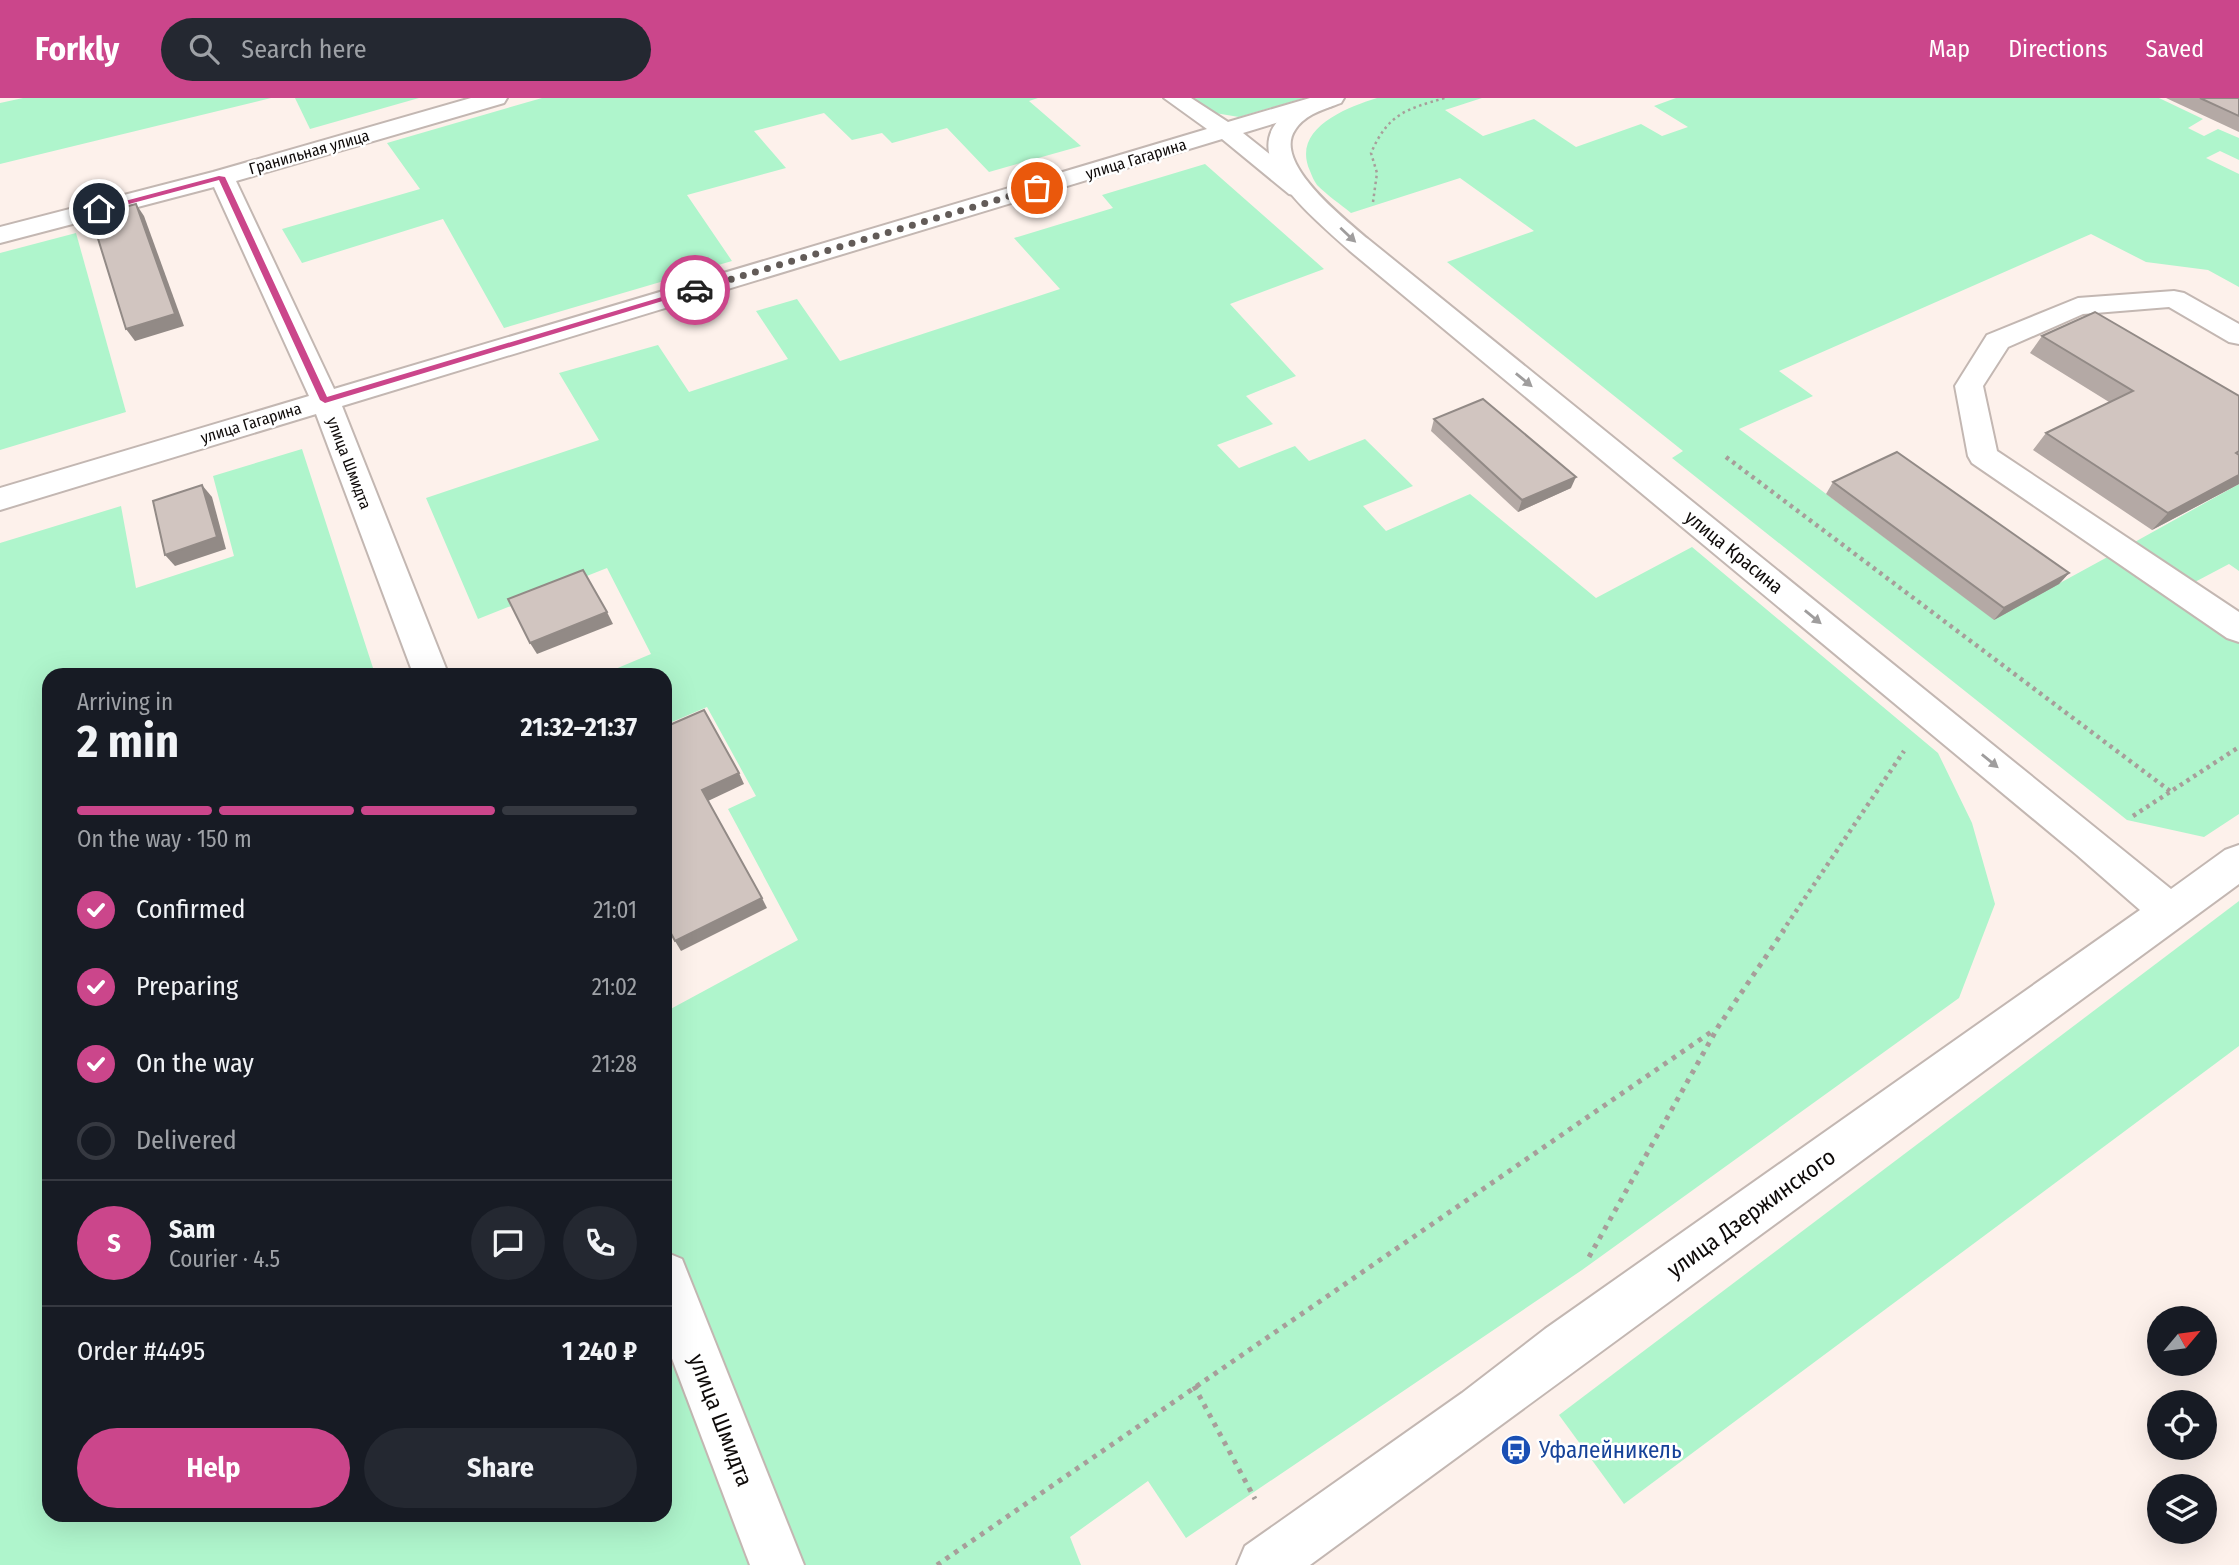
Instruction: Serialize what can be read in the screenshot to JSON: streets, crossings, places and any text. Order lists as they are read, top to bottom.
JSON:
{
  "streets": {
    "street": [
      "Гранильная улица",
      "улица Гагарина",
      "улица Шмидта",
      "улица Красина",
      "улица Дзержинского"
    ]
  },
  "crossings": [
    ["Гранильная улица", "улица Шмидта"],
    ["улица Гагарина", "улица Шмидта"],
    ["улица Красина", "улица Дзержинского"]
  ],
  "one_way": ["улица Красина"],
  "places": {
    "bus stop": ["Уфалейникель"]
  },
  "north": "top right",
  "page": {
    "header": "Forkly",
    "search": "Search here",
    "nav": ["Map", "Directions", "Saved"],
    "heading": ["2 min", "Arriving in", "21:32–21:37"],
    "panel": [
      "Sam",
      "Courier · 4.5",
      "Order #4495",
      "1 240 ₽"
    ],
    "bar": "On the way · 150 m",
    "list": [
      ["Confirmed", "21:01"],
      ["Preparing", "21:02"],
      ["On the way", "21:28"],
      "Delivered"
    ],
    "round": "S",
    "buttons": ["Help", "Share"]
  }
}
